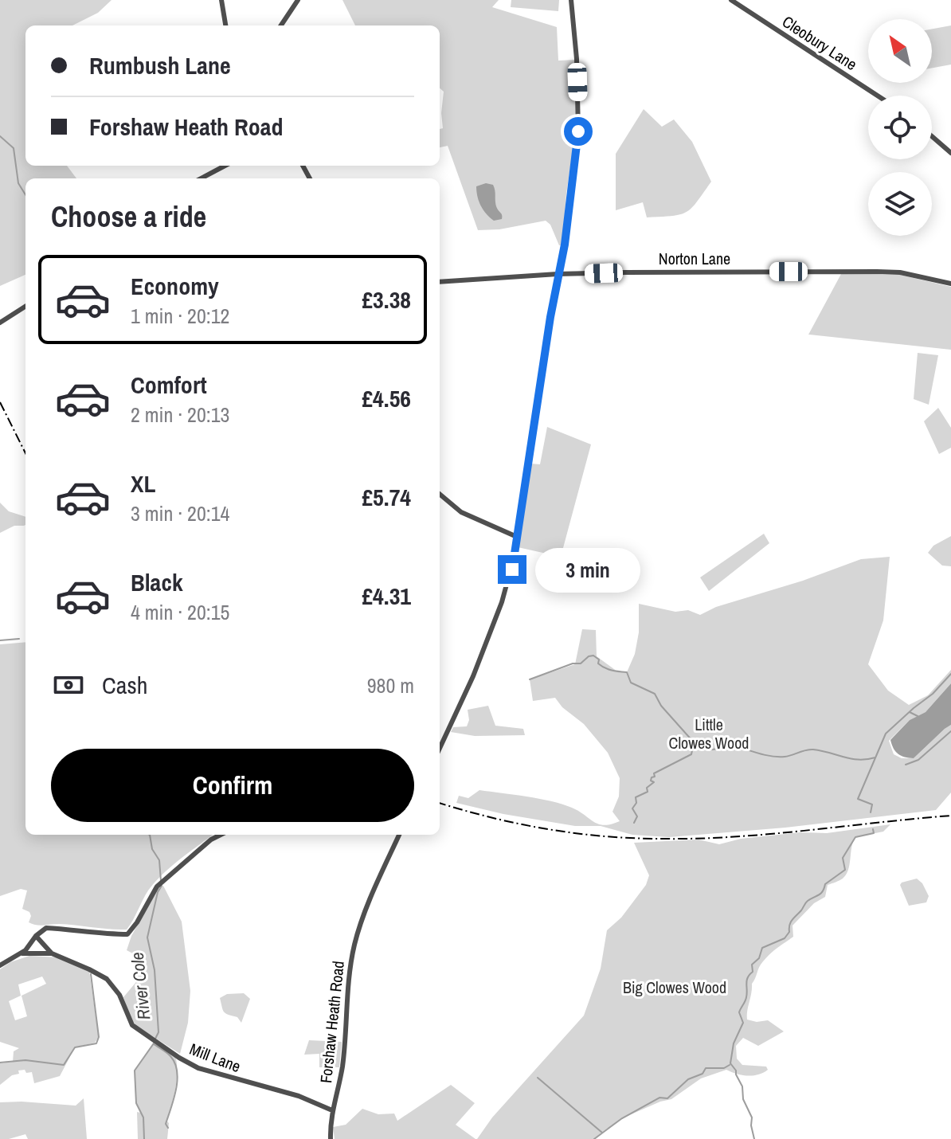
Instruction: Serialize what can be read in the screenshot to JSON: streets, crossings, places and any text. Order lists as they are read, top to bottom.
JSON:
{
  "streets": {
    "street": [
      "Cleobury Lane",
      "Norton Lane",
      "Forshaw Heath Road",
      "Mill Lane"
    ]
  },
  "crossings": [
    ["Forshaw Heath Road", "Mill Lane"]
  ],
  "water": ["River Cole"],
  "parks": ["Little Clowes Wood", "Big Clowes Wood"],
  "north": "top left",
  "page": {
    "banner": ["Rumbush Lane", "Forshaw Heath Road"],
    "heading": "Choose a ride",
    "list": [
      {
        "name": "Economy",
        "note": "1 min · 20:12",
        "value": "£3.38"
      },
      {
        "name": "Comfort",
        "note": "2 min · 20:13",
        "value": "£4.56"
      },
      {
        "name": "XL",
        "note": "3 min · 20:14",
        "value": "£5.74"
      },
      {
        "name": "Black",
        "note": "4 min · 20:15",
        "value": "£4.31"
      }
    ],
    "bubble": "3 min",
    "pay": ["Cash", "980 m"],
    "buttons": "Confirm"
  }
}
